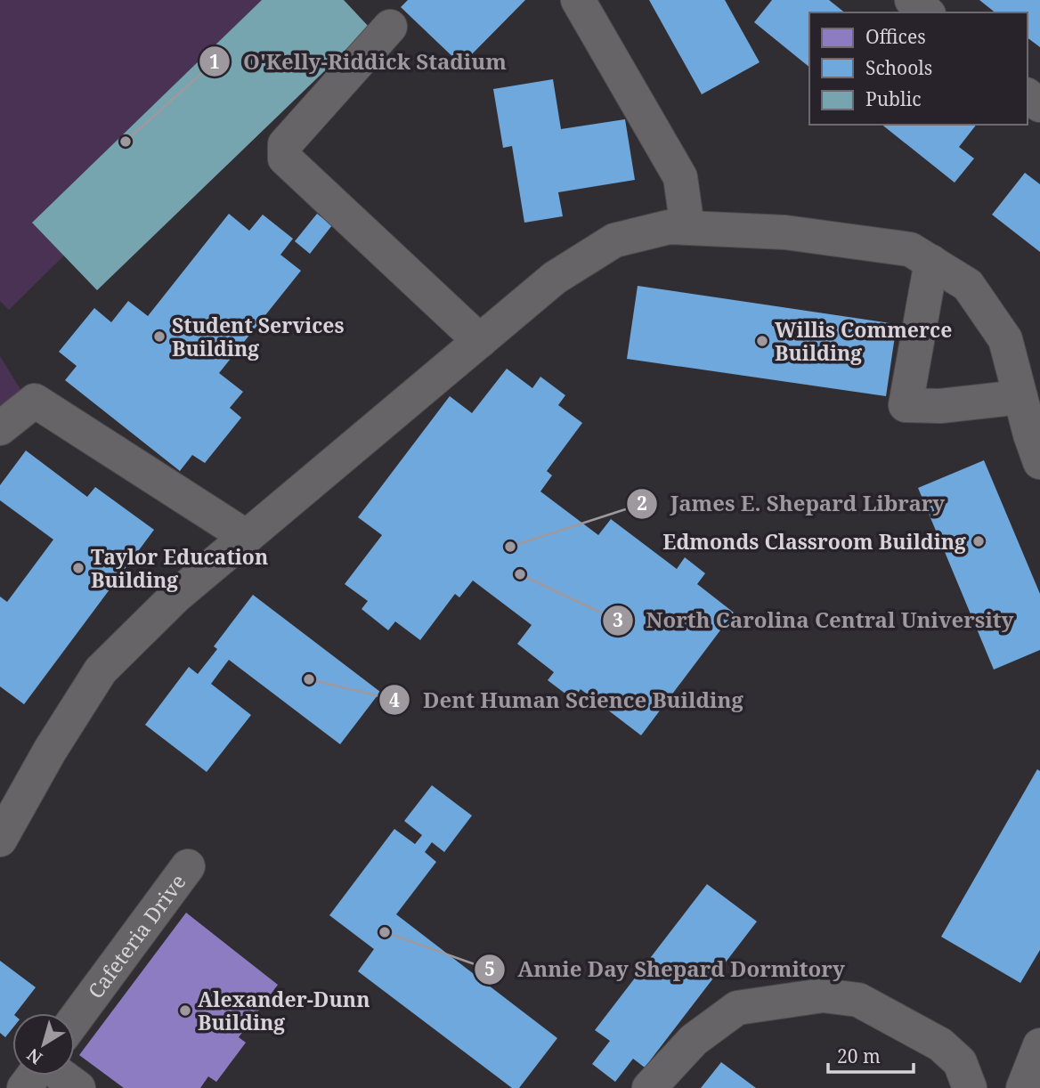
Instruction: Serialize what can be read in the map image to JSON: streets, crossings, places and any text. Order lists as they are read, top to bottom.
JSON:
{
  "streets": {
    "street": ["Cafeteria Drive"]
  },
  "places": [
    "O'Kelly-Riddick Stadium",
    "Student Services Building",
    "Willis Commerce Building",
    "Edmonds Classroom Building",
    "James E. Shepard Library",
    "Taylor Education Building",
    "North Carolina Central University",
    "Dent Human Science Building",
    "Annie Day Shepard Dormitory",
    "Alexander-Dunn Building"
  ],
  "legend": ["Offices", "Schools", "Public"],
  "scale_bar": "20 m",
  "north": "bottom left"
}
